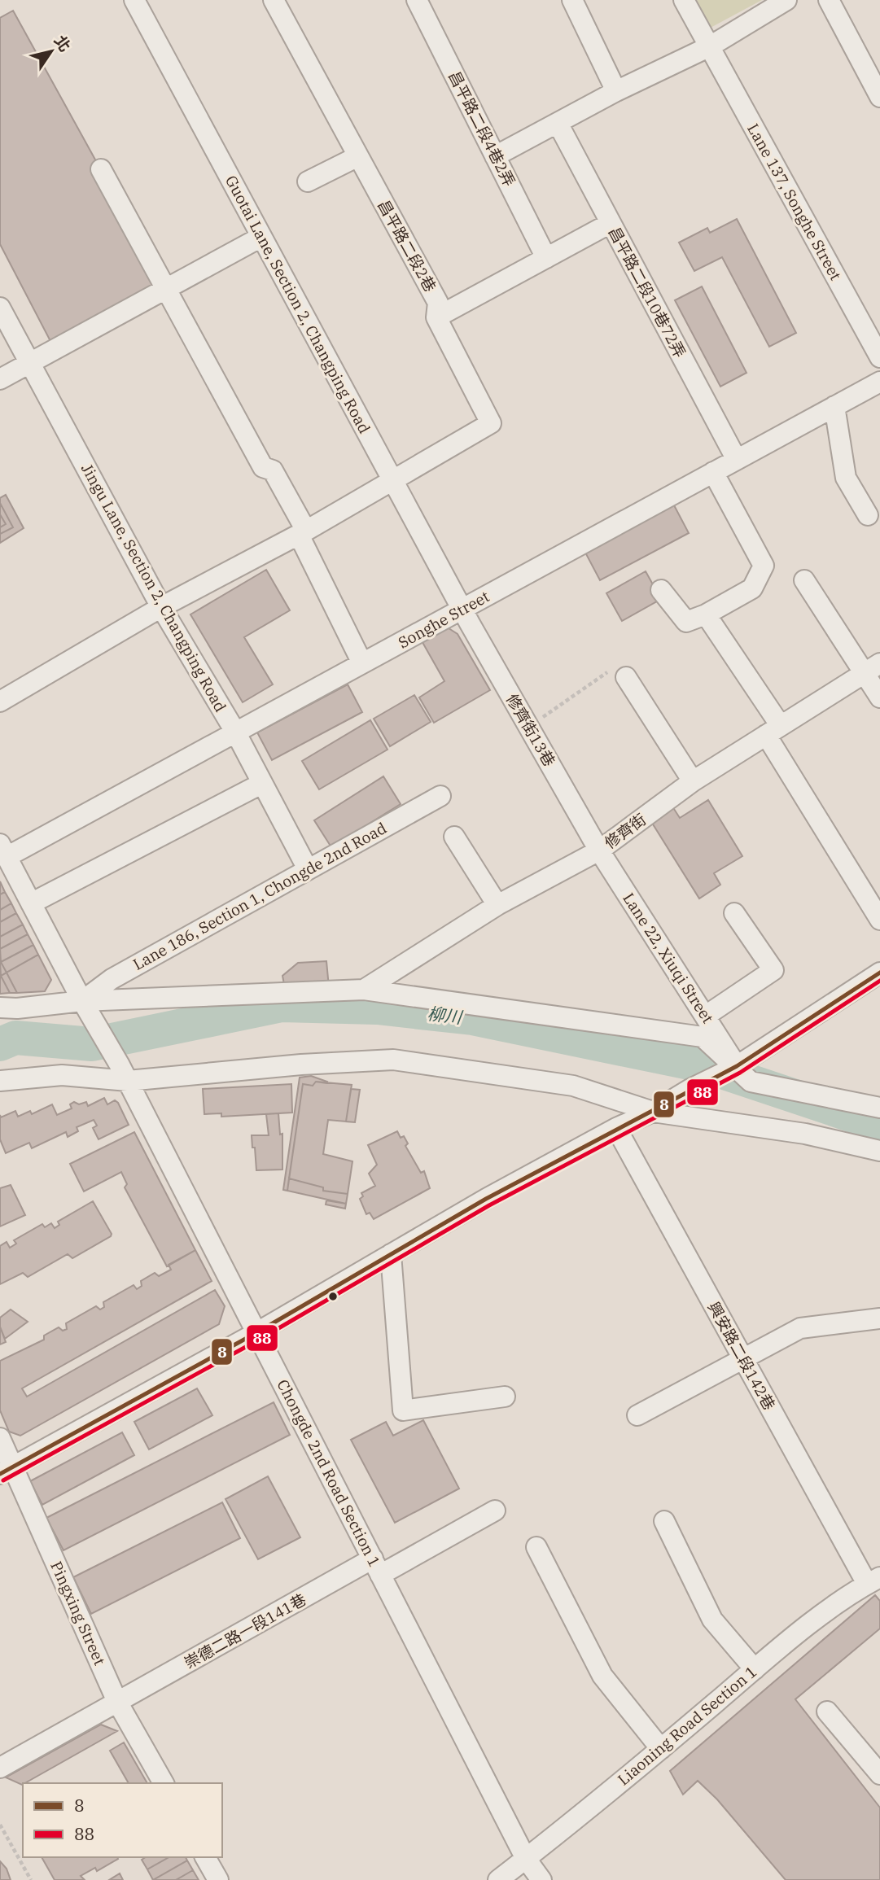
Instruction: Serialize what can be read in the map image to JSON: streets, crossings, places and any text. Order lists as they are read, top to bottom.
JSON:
{
  "streets": {
    "street": [
      "昌平路二段4巷2弄",
      "Lane 137, Songhe Street",
      "昌平路二段2巷",
      "昌平路二段10巷72弄",
      "Guotai Lane, Section 2, Changping Road",
      "Jingu Lane, Section 2, Changping Road",
      "Songhe Street",
      "修齊街13巷",
      "修齊街",
      "Lane 186, Section 1, Chongde 2nd Road",
      "Lane 22, Xiuqi Street",
      "興安路二段142巷",
      "Chongde 2nd Road Section 1",
      "Pingxing Street",
      "崇德二路一段141巷",
      "Liaoning Road Section 1"
    ]
  },
  "crossings": [
    ["昌平路二段2巷", "Guotai Lane, Section 2, Changping Road"],
    ["昌平路二段10巷72弄", "Songhe Street"],
    ["Guotai Lane, Section 2, Changping Road", "Songhe Street"],
    ["Guotai Lane, Section 2, Changping Road", "修齊街13巷"],
    ["Jingu Lane, Section 2, Changping Road", "Songhe Street"],
    ["Jingu Lane, Section 2, Changping Road", "Lane 186, Section 1, Chongde 2nd Road"],
    ["Songhe Street", "修齊街13巷"],
    ["修齊街13巷", "修齊街"],
    ["修齊街13巷", "Lane 22, Xiuqi Street"],
    ["修齊街", "Lane 22, Xiuqi Street"],
    ["Lane 186, Section 1, Chongde 2nd Road", "Chongde 2nd Road Section 1"],
    ["興安路二段142巷", "Liaoning Road Section 1"],
    ["Chongde 2nd Road Section 1", "崇德二路一段141巷"],
    ["Chongde 2nd Road Section 1", "Liaoning Road Section 1"],
    ["Pingxing Street", "崇德二路一段141巷"]
  ],
  "water": ["柳川"],
  "lines": ["transit line 8", "transit line 88"],
  "legend": ["8", "88"],
  "north": "top right"
}
